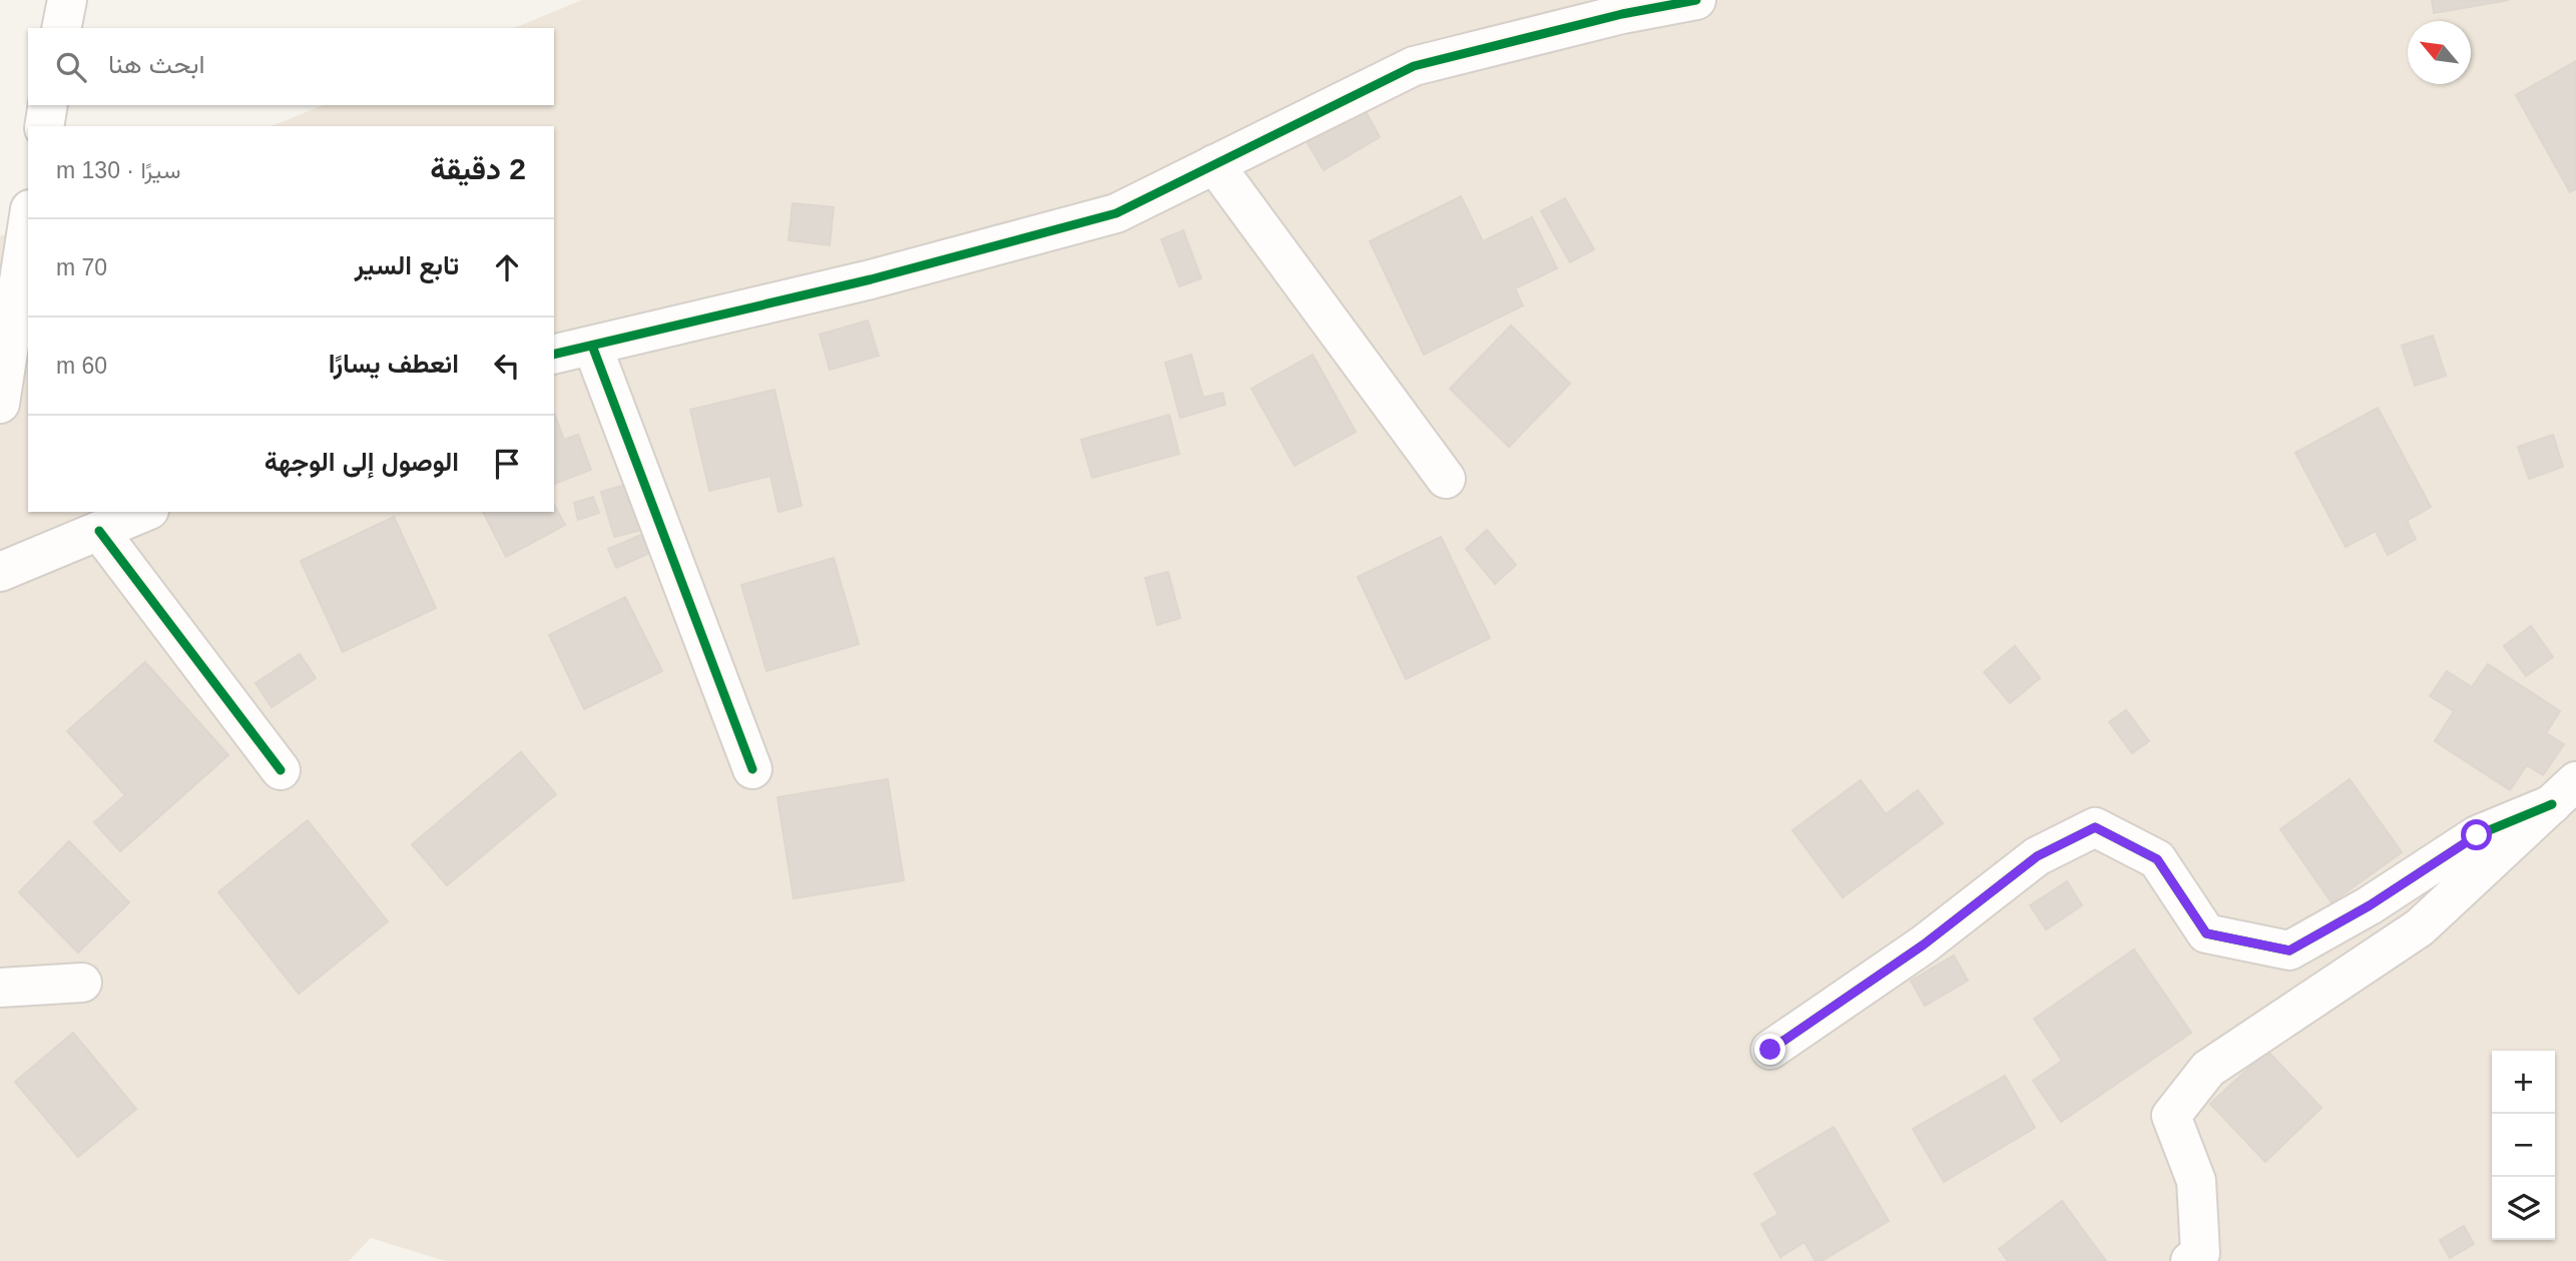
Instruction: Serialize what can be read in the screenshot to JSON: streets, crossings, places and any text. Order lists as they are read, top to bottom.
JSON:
{
  "north": "top left",
  "page": {
    "search": "ابحث هنا",
    "heading": ["2 دقيقة", "سيرًا · 130 m"],
    "list": [
      ["تابع السير", "70 m"],
      ["انعطف يسارًا", "60 m"],
      "الوصول إلى الوجهة"
    ],
    "map_buttons": ["+", "−"]
  }
}
